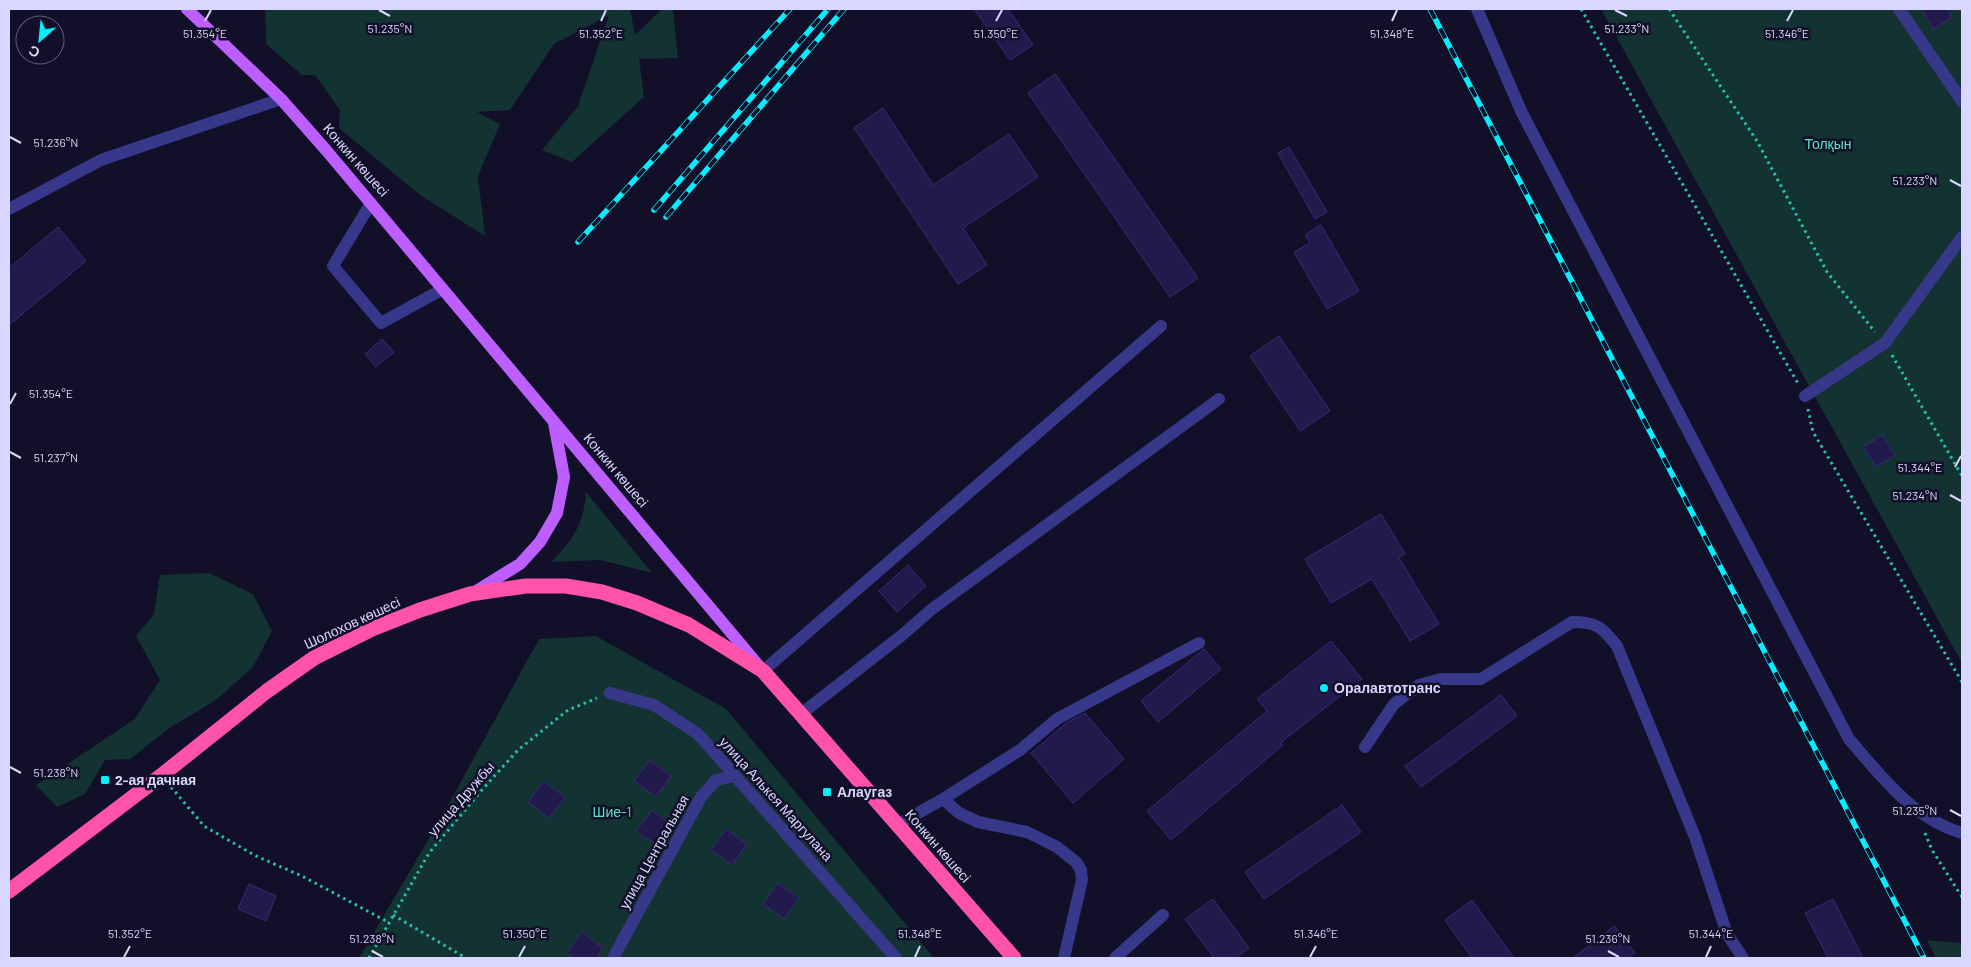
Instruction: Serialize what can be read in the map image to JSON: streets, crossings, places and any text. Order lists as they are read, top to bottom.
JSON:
{
  "streets": {
    "highway": ["Конкин көшесі", "Шолохов көшесі"],
    "street": ["улица Алькея Маргулана", "улица Центральная"],
    "path": ["улица Дружбы"]
  },
  "crossings": [
    ["Конкин көшесі", "Шолохов көшесі"],
    ["улица Дружбы", "улица Алькея Маргулана"],
    ["улица Алькея Маргулана", "улица Центральная"]
  ],
  "parks": ["Толқын", "Шие-1"],
  "places": {
    "other": ["Оралавтотранс"],
    "transit": ["2-ая дачная", "Алаугаз"]
  },
  "north": "bottom left",
  "coordinates": [
    "51.235°N",
    "51.233°N",
    "51.354°E",
    "51.352°E",
    "51.350°E",
    "51.348°E",
    "51.346°E",
    "51.236°N",
    "51.237°N",
    "51.344°E",
    "51.234°N",
    "51.238°N"
  ]
}
